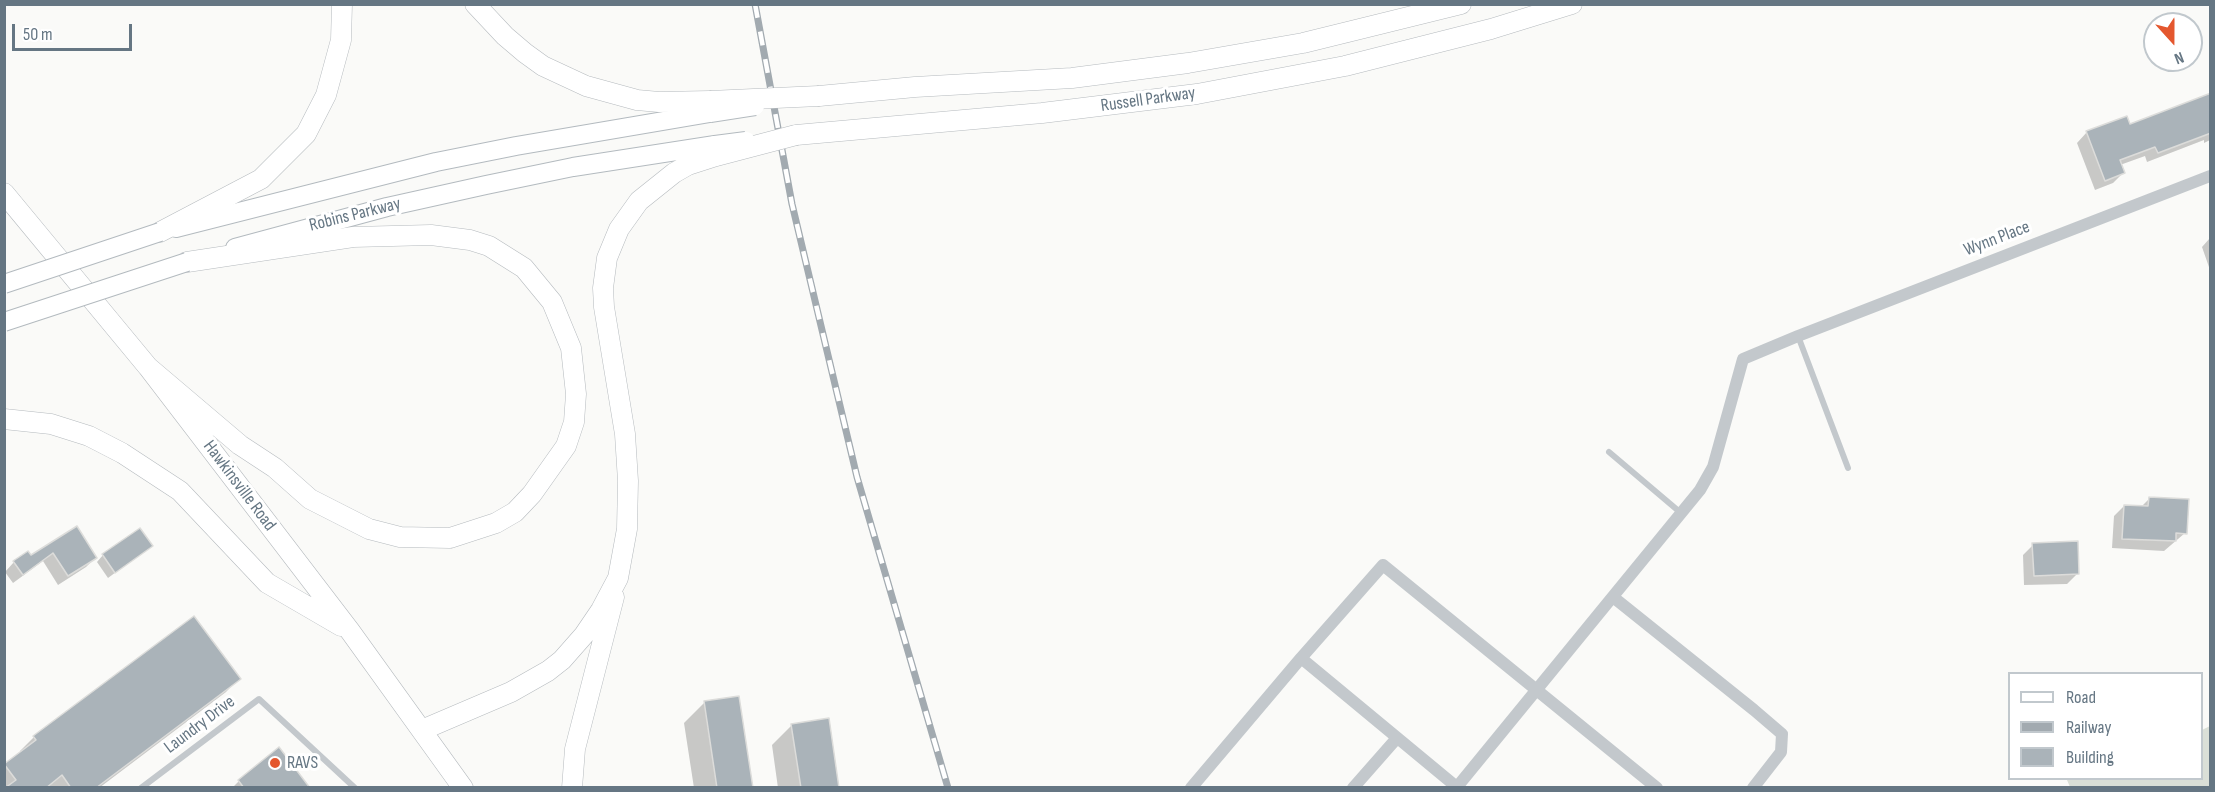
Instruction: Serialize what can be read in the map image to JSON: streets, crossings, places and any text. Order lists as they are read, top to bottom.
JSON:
{
  "streets": {
    "main road": ["Russell Parkway", "Hawkinsville Road"],
    "street": ["Robins Parkway", "Wynn Place"],
    "lane": ["Laundry Drive"]
  },
  "crossings": [
    ["Russell Parkway", "Robins Parkway"]
  ],
  "places": ["RAVS"],
  "legend": ["Road", "Railway", "Building"],
  "scale_bar": "50 m",
  "north": "bottom"
}
